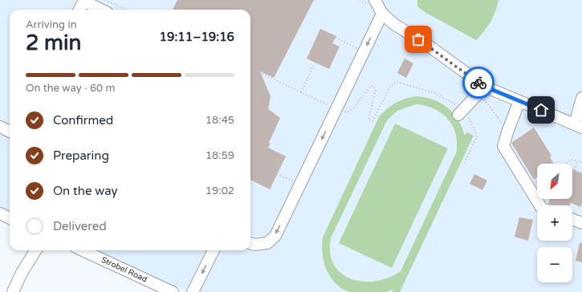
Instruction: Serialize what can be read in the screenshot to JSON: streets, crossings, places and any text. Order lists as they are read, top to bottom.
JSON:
{
  "streets": {
    "street": ["Strobel Road"]
  },
  "north": "bottom left",
  "page": {
    "heading": ["2 min", "Arriving in", "19:11–19:16"],
    "bar": "On the way · 60 m",
    "list": [
      ["Confirmed", "18:45"],
      ["Preparing", "18:59"],
      ["On the way", "19:02"],
      "Delivered"
    ],
    "map_buttons": ["+", "−"]
  }
}
